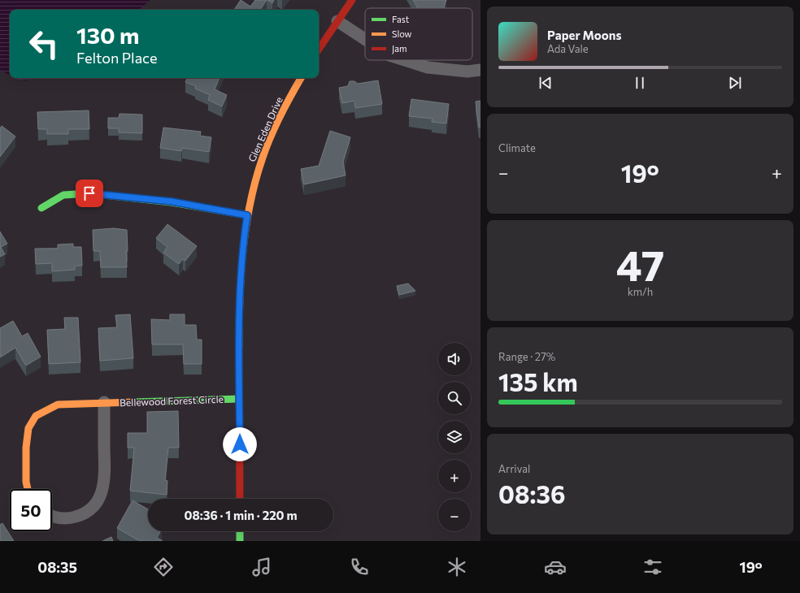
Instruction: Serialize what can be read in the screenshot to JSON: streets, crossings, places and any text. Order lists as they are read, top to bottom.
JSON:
{
  "streets": {
    "main road": ["Glen Eden Drive", "Bellewood Forest Circle"]
  },
  "crossings": [
    ["Glen Eden Drive", "Bellewood Forest Circle"]
  ],
  "legend": ["Fast", "Slow", "Jam"],
  "page": {
    "turn": ["130 m", "Felton Place"],
    "song": ["Paper Moons", "Ada Vale"],
    "tile": [
      "Climate",
      ["47", "km/h"],
      ["Range · 27%", "135 km"],
      ["Arrival", "08:36"]
    ],
    "heat": ["−", "19°", "+"],
    "map_buttons": ["+", "−"],
    "limit": "50",
    "trip": "08:36 · 1 min · 220 m",
    "tabs": ["08:35", "19°"]
  }
}
